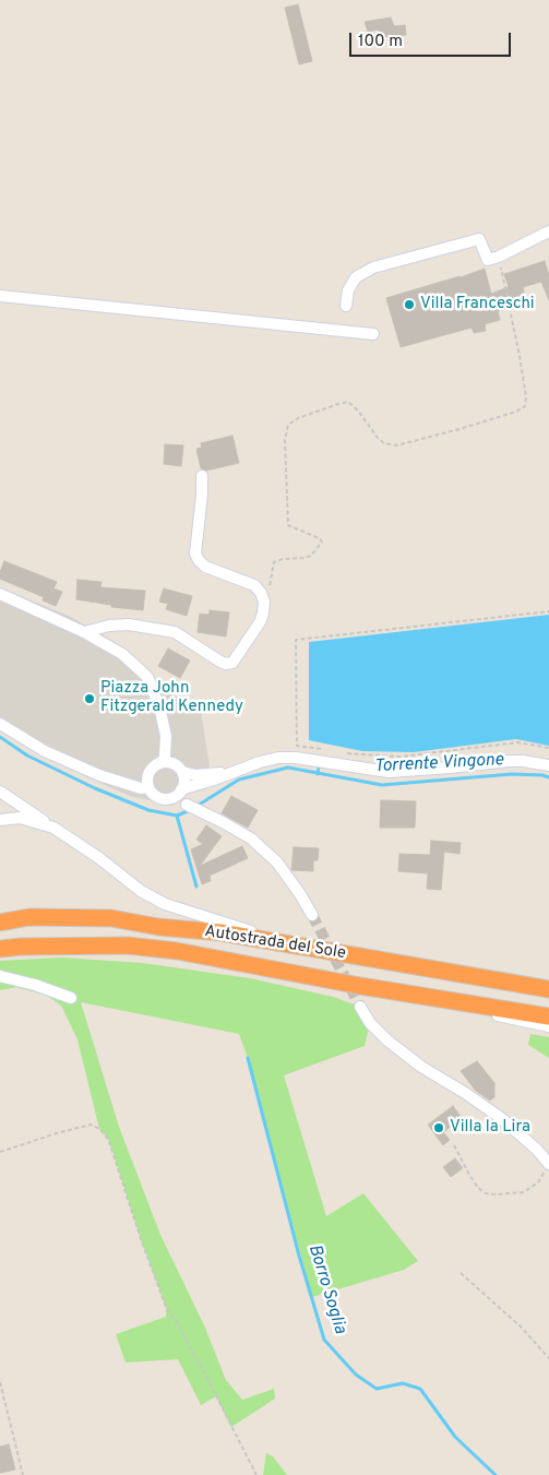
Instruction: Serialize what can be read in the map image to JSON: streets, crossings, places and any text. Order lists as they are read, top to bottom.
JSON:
{
  "streets": {
    "highway": ["Autostrada del Sole"]
  },
  "water": ["Torrente Vingone", "Borro Soglia"],
  "places": ["Villa Franceschi", "Piazza John Fitzgerald Kennedy", "Villa la Lira"],
  "scale_bar": "100 m"
}
